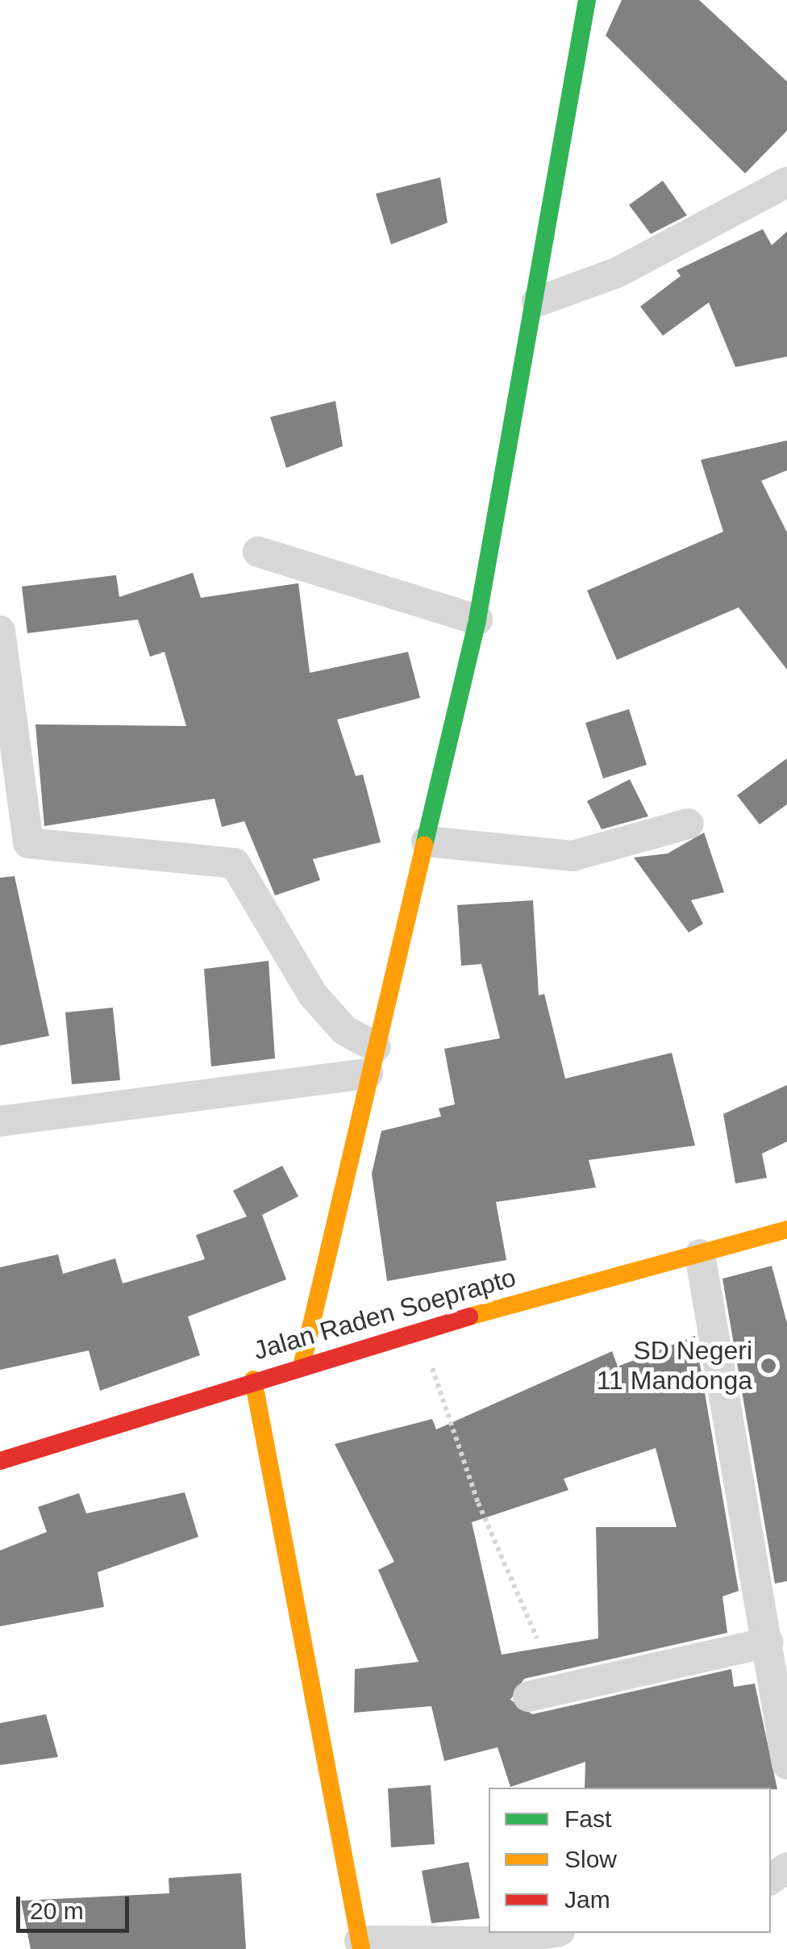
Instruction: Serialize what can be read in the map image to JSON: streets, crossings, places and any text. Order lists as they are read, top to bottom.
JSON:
{
  "streets": {
    "main road": ["Jalan Raden Soeprapto"]
  },
  "places": ["SD Negeri 11 Mandonga"],
  "legend": ["Fast", "Slow", "Jam"],
  "scale_bar": "20 m"
}
